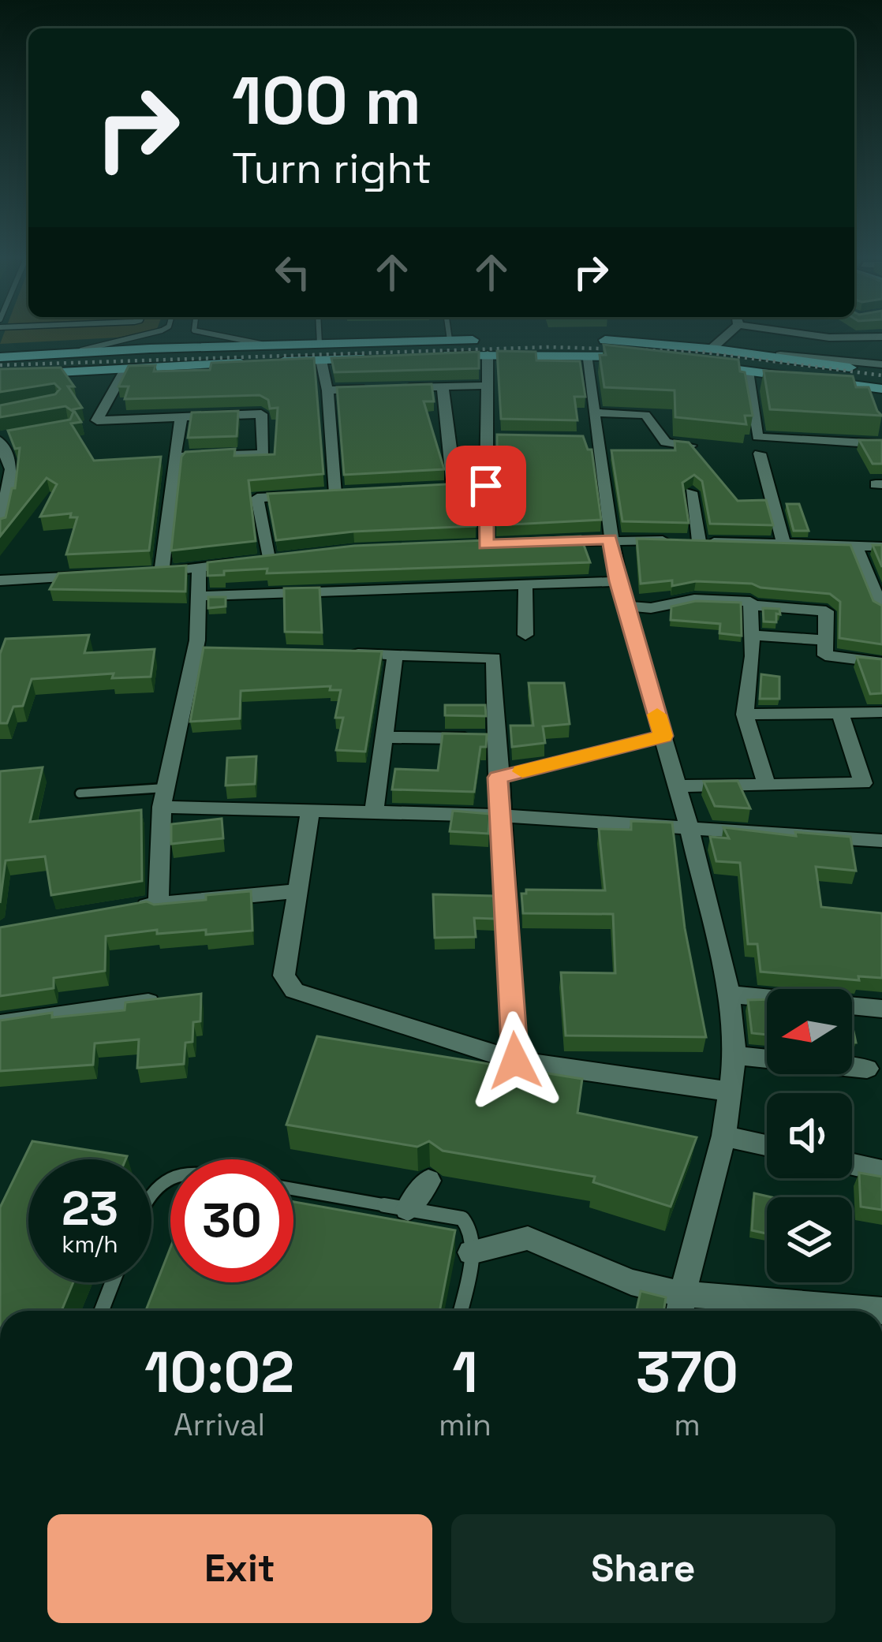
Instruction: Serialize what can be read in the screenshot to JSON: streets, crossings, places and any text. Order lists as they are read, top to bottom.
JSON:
{
  "north": "left",
  "page": {
    "turn": ["100 m", "Turn right"],
    "speed": "23 km/h",
    "limit": "30",
    "eta": [
      "10:02",
      "Arrival",
      "1",
      "min",
      "370",
      "m"
    ],
    "buttons": ["Exit", "Share"]
  }
}
